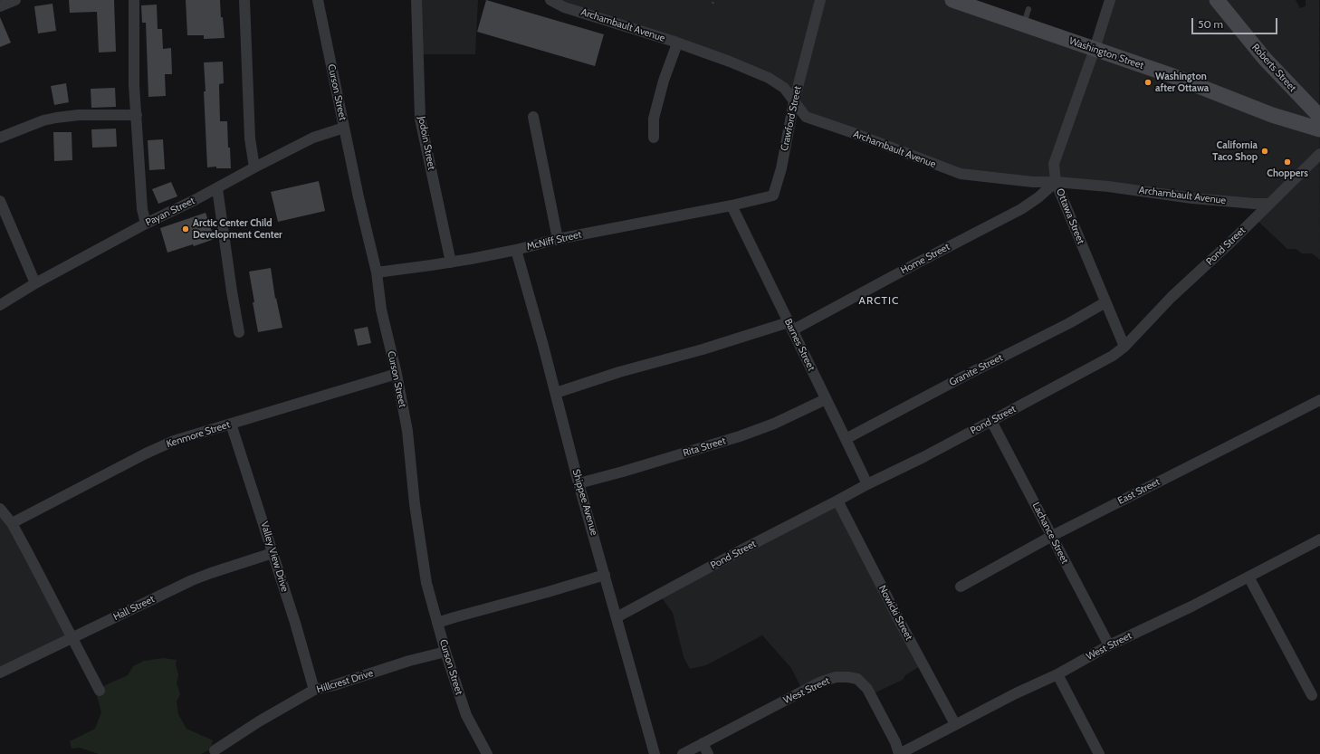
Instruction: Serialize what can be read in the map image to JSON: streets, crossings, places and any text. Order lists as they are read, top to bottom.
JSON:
{
  "streets": {
    "main road": ["Washington Street", "Roberts Street"],
    "street": [
      "Archambault Avenue",
      "Curson Street",
      "Crawford Street",
      "Jodoin Street",
      "Payan Street",
      "Ottawa Street",
      "McNiff Street",
      "Pond Street",
      "Home Street",
      "Barnes Street",
      "Granite Street",
      "Kenmore Street",
      "Rita Street",
      "East Street",
      "Shippee Avenue",
      "Lachance Street",
      "Valley View Drive",
      "Hall Street",
      "Nowicki Street",
      "West Street",
      "Hillcrest Drive"
    ]
  },
  "crossings": [
    ["Archambault Avenue", "Crawford Street"],
    ["Archambault Avenue", "Ottawa Street"],
    ["Archambault Avenue", "Pond Street"],
    ["Archambault Avenue", "Home Street"],
    ["Washington Street", "Ottawa Street"],
    ["Curson Street", "Payan Street"],
    ["Curson Street", "McNiff Street"],
    ["Curson Street", "Kenmore Street"],
    ["Curson Street", "Hillcrest Drive"],
    ["Crawford Street", "McNiff Street"],
    ["Crawford Street", "Barnes Street"],
    ["Jodoin Street", "McNiff Street"],
    ["Ottawa Street", "Pond Street"],
    ["Ottawa Street", "Home Street"],
    ["Ottawa Street", "Granite Street"],
    ["McNiff Street", "Barnes Street"],
    ["McNiff Street", "Shippee Avenue"],
    ["Pond Street", "Barnes Street"],
    ["Pond Street", "Shippee Avenue"],
    ["Pond Street", "Lachance Street"],
    ["Pond Street", "Nowicki Street"],
    ["Home Street", "Barnes Street"],
    ["Home Street", "Shippee Avenue"],
    ["Barnes Street", "Granite Street"],
    ["Barnes Street", "Rita Street"],
    ["Kenmore Street", "Valley View Drive"],
    ["Rita Street", "Shippee Avenue"],
    ["East Street", "Lachance Street"],
    ["Lachance Street", "West Street"],
    ["Valley View Drive", "Hall Street"],
    ["Valley View Drive", "Hillcrest Drive"],
    ["Nowicki Street", "West Street"]
  ],
  "districts": ["ARCTIC"],
  "places": [
    "Washington after Ottawa",
    "California Taco Shop",
    "Choppers",
    "Arctic Center Child Development Center"
  ],
  "scale_bar": "50 m"
}
